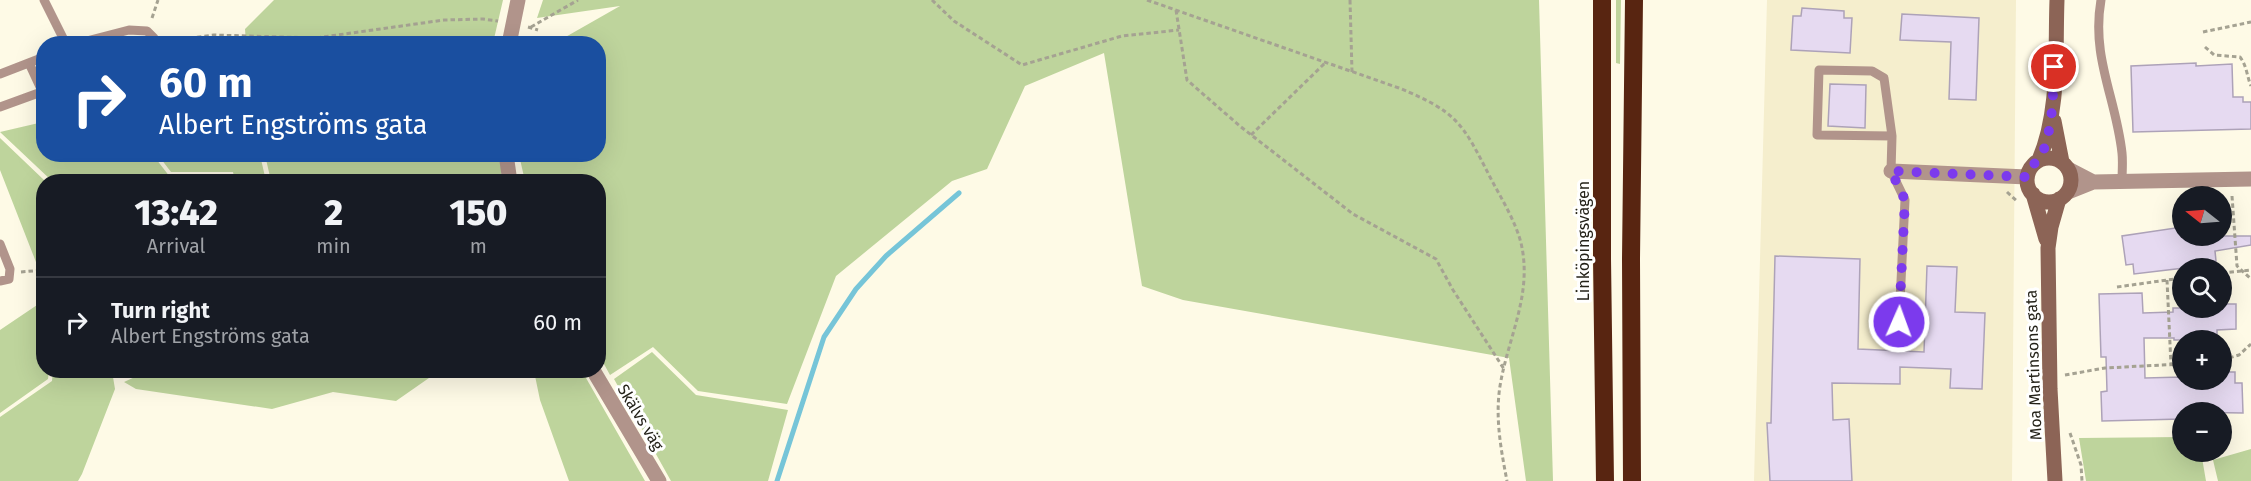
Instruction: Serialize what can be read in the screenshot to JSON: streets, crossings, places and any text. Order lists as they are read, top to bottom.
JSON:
{
  "streets": {
    "highway": ["Linköpingsvägen"],
    "street": ["Moa Martinsons gata", "Skälvs väg"]
  },
  "north": "left",
  "page": {
    "turn": ["60 m", "Albert Engströms gata"],
    "eta": [
      "13:42",
      "Arrival",
      "2",
      "min",
      "150",
      "m"
    ],
    "map_buttons": ["+", "−"],
    "list": [
      {
        "name": "Turn right",
        "note": "Albert Engströms gata",
        "value": "60 m"
      }
    ]
  }
}
